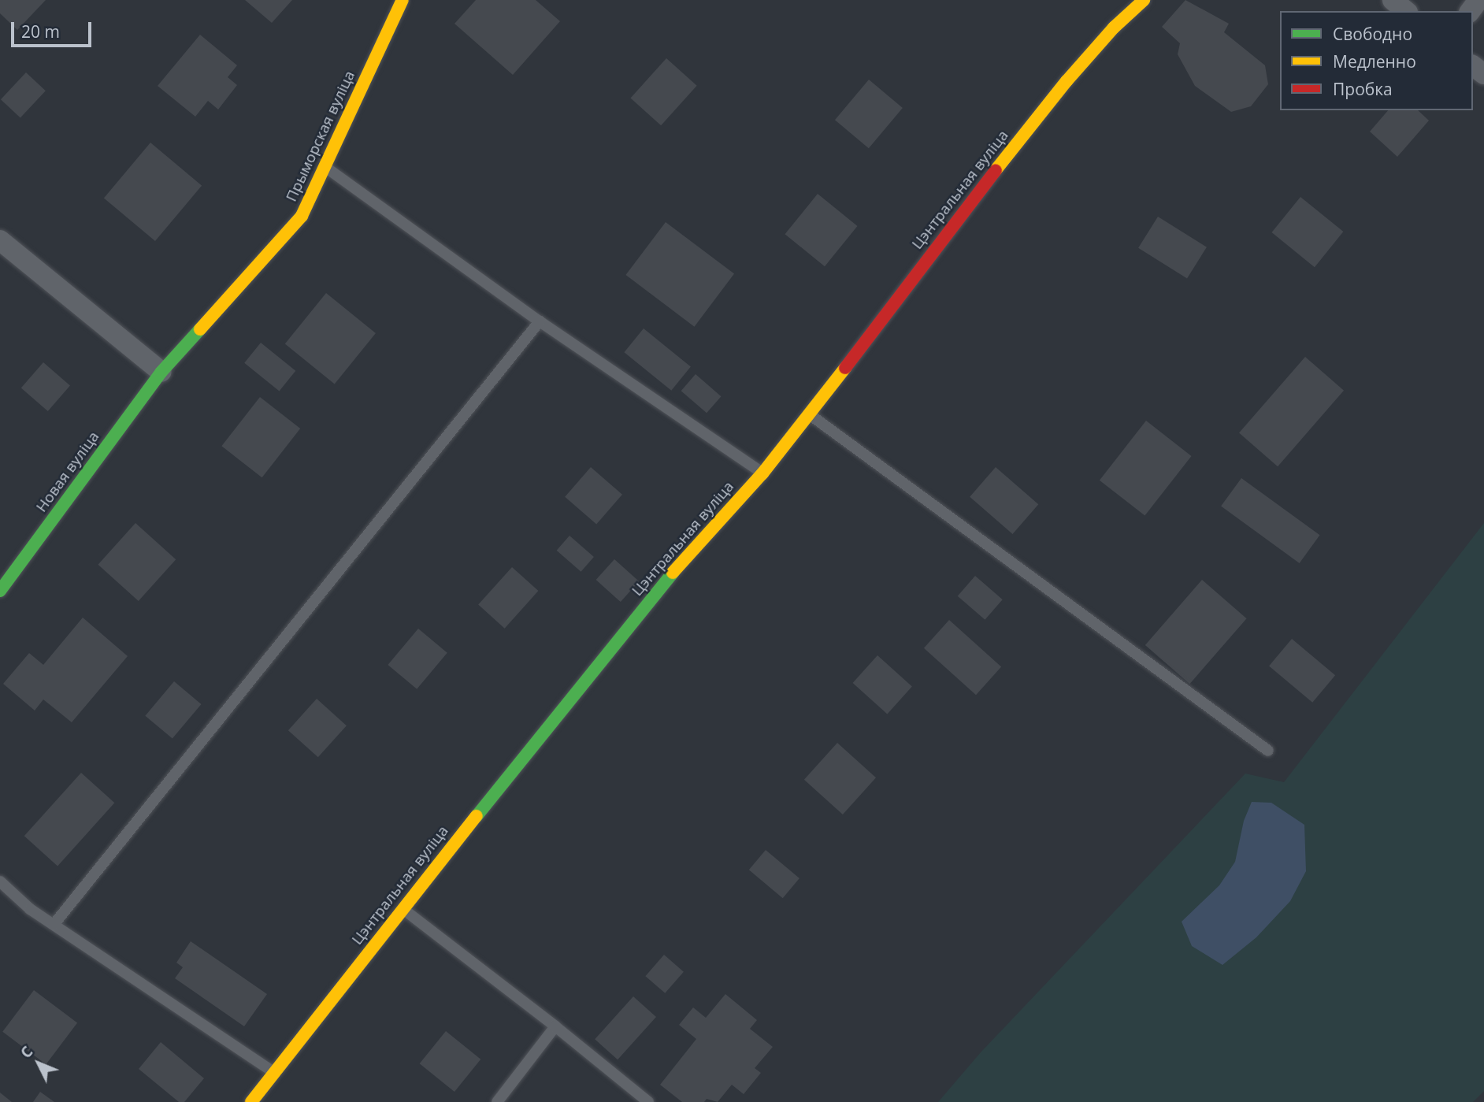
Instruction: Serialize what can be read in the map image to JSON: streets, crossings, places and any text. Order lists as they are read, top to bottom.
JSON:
{
  "streets": {
    "street": ["Прыморская вуліца", "Цэнтральная вуліца", "Новая вуліца"]
  },
  "crossings": [
    ["Прыморская вуліца", "Новая вуліца"]
  ],
  "legend": ["Свободно", "Медленно", "Пробка"],
  "scale_bar": "20 m",
  "north": "top left"
}
